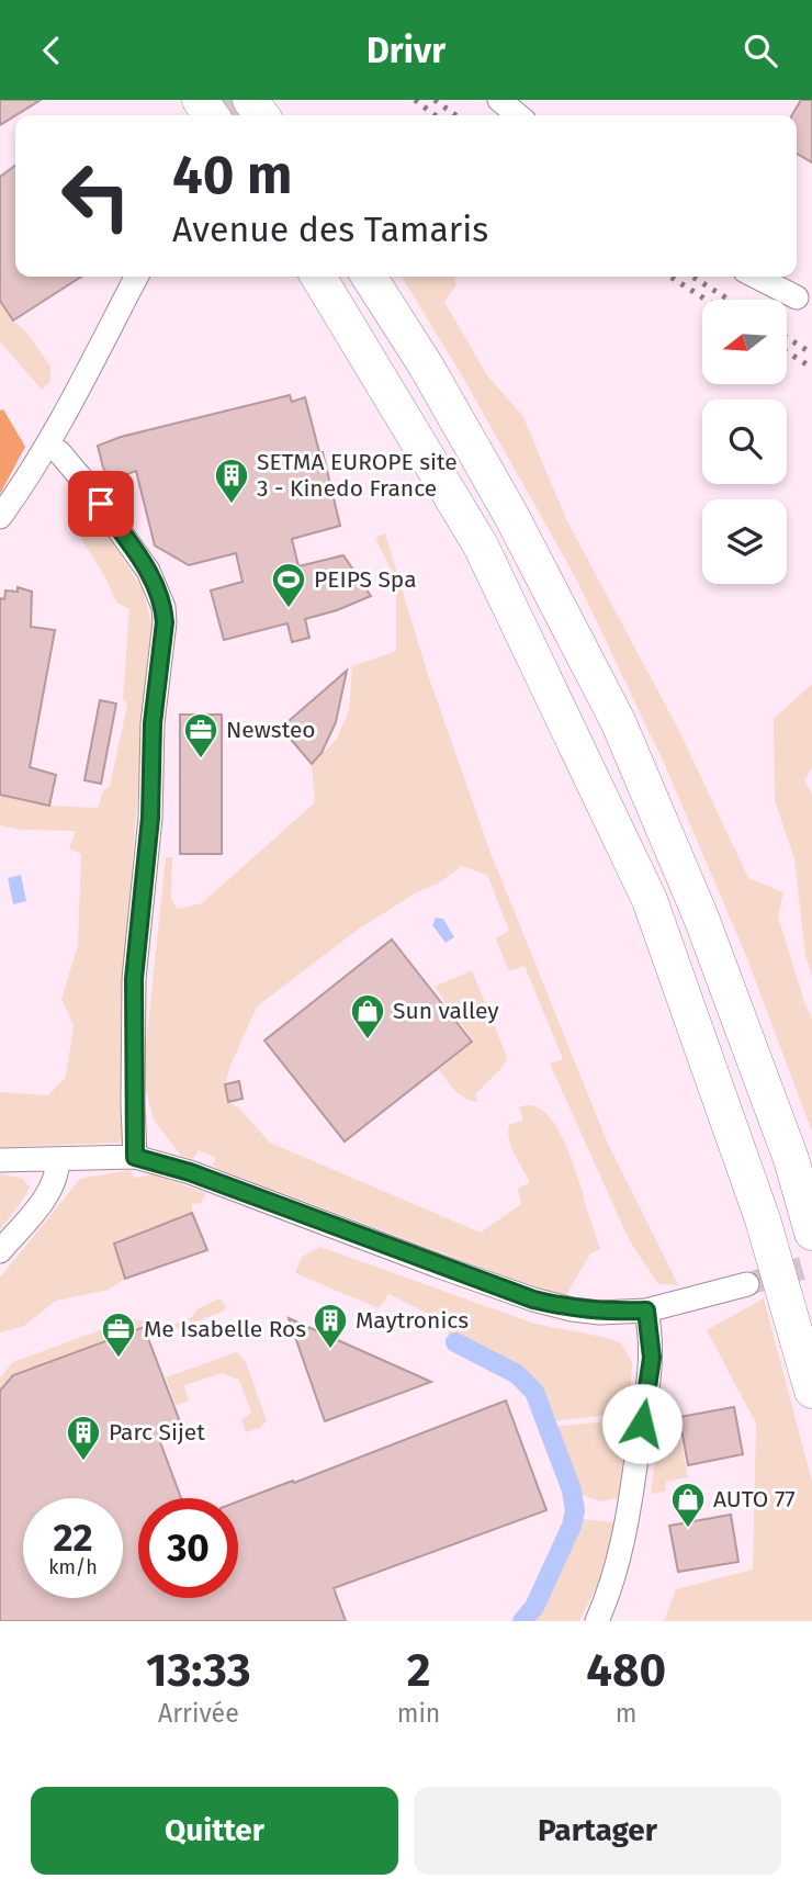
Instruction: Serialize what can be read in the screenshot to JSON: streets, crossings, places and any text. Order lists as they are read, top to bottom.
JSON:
{
  "places": {
    "building": ["SETMA EUROPE site 3 - Kinedo France", "Maytronics", "Parc Sijet"],
    "sports": ["PEIPS Spa"],
    "office": ["Newsteo", "Me Isabelle Ros"],
    "shop": ["Sun valley", "AUTO 77"]
  },
  "north": "left",
  "page": {
    "header": "Drivr",
    "turn": ["40 m", "Avenue des Tamaris"],
    "speed": "22 km/h",
    "limit": "30",
    "eta": [
      "13:33",
      "Arrivée",
      "2",
      "min",
      "480",
      "m"
    ],
    "buttons": ["Quitter", "Partager"]
  }
}
